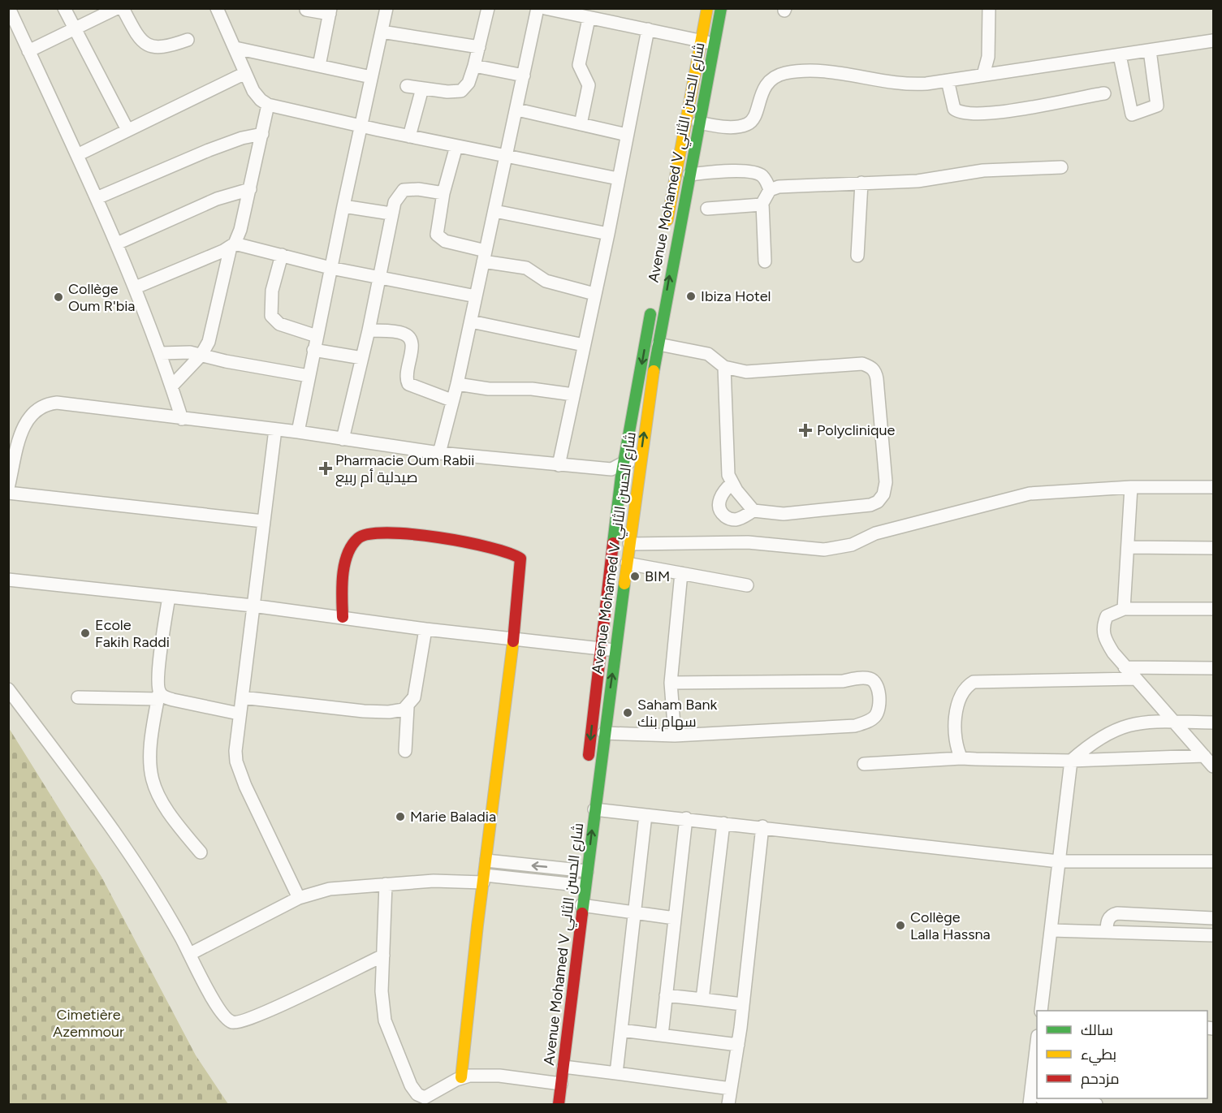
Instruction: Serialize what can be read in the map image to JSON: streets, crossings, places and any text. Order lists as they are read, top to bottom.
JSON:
{
  "streets": {
    "main road": ["Avenue Mohamed V شارع الحسن الثاني"]
  },
  "parks": ["Cimetière Azemmour"],
  "places": {
    "other": [
      "Ibiza Hotel",
      "Collège Oum R'bia",
      "BIM",
      "Ecole Fakih Raddi",
      "Saham Bank سهام بنك",
      "Marie Baladia",
      "Collège Lalla Hassna"
    ],
    "health": ["Polyclinique", "Pharmacie Oum Rabii صيدلية أم ربيع"]
  },
  "legend": ["سالك", "بطيء", "مزدحم"]
}
